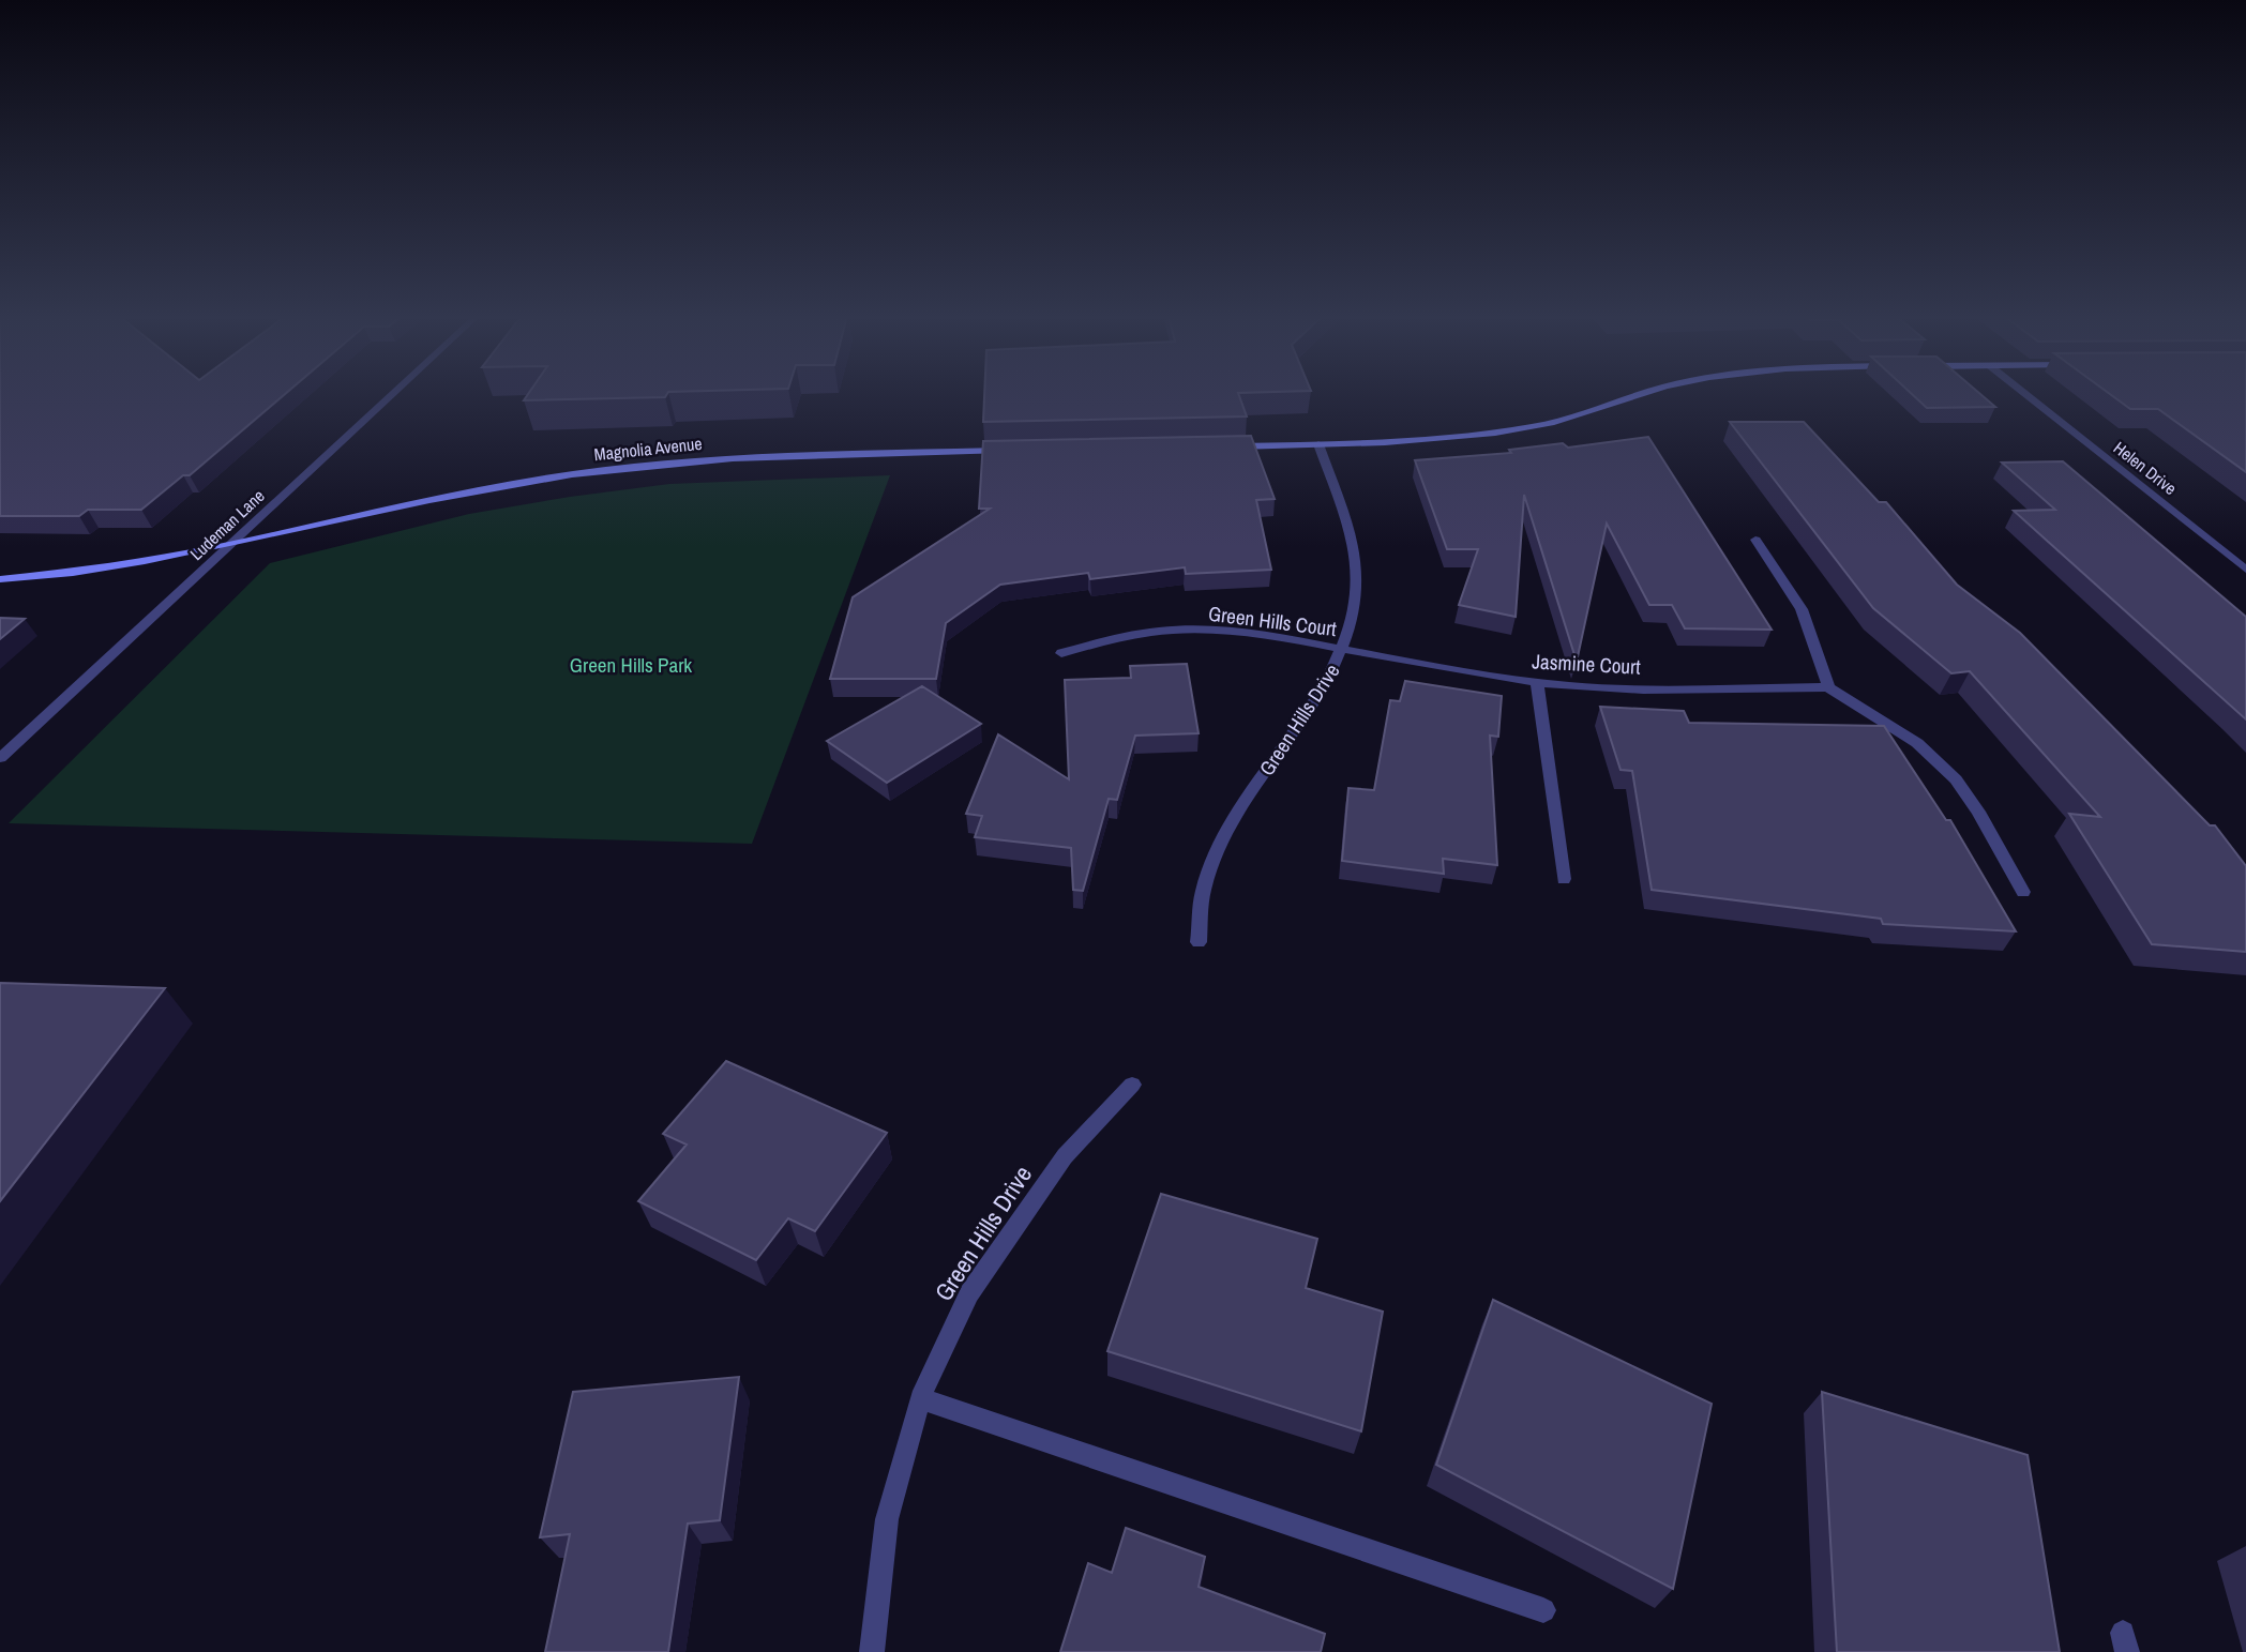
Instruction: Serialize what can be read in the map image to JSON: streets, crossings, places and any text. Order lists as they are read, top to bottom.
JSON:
{
  "streets": {
    "main road": ["Magnolia Avenue"],
    "street": [
      "Helen Drive",
      "Ludeman Lane",
      "Green Hills Court",
      "Jasmine Court",
      "Green Hills Drive"
    ]
  },
  "crossings": [
    ["Magnolia Avenue", "Ludeman Lane"],
    ["Green Hills Court", "Jasmine Court"],
    ["Green Hills Court", "Green Hills Drive"],
    ["Jasmine Court", "Green Hills Drive"]
  ],
  "parks": ["Green Hills Park"]
}
